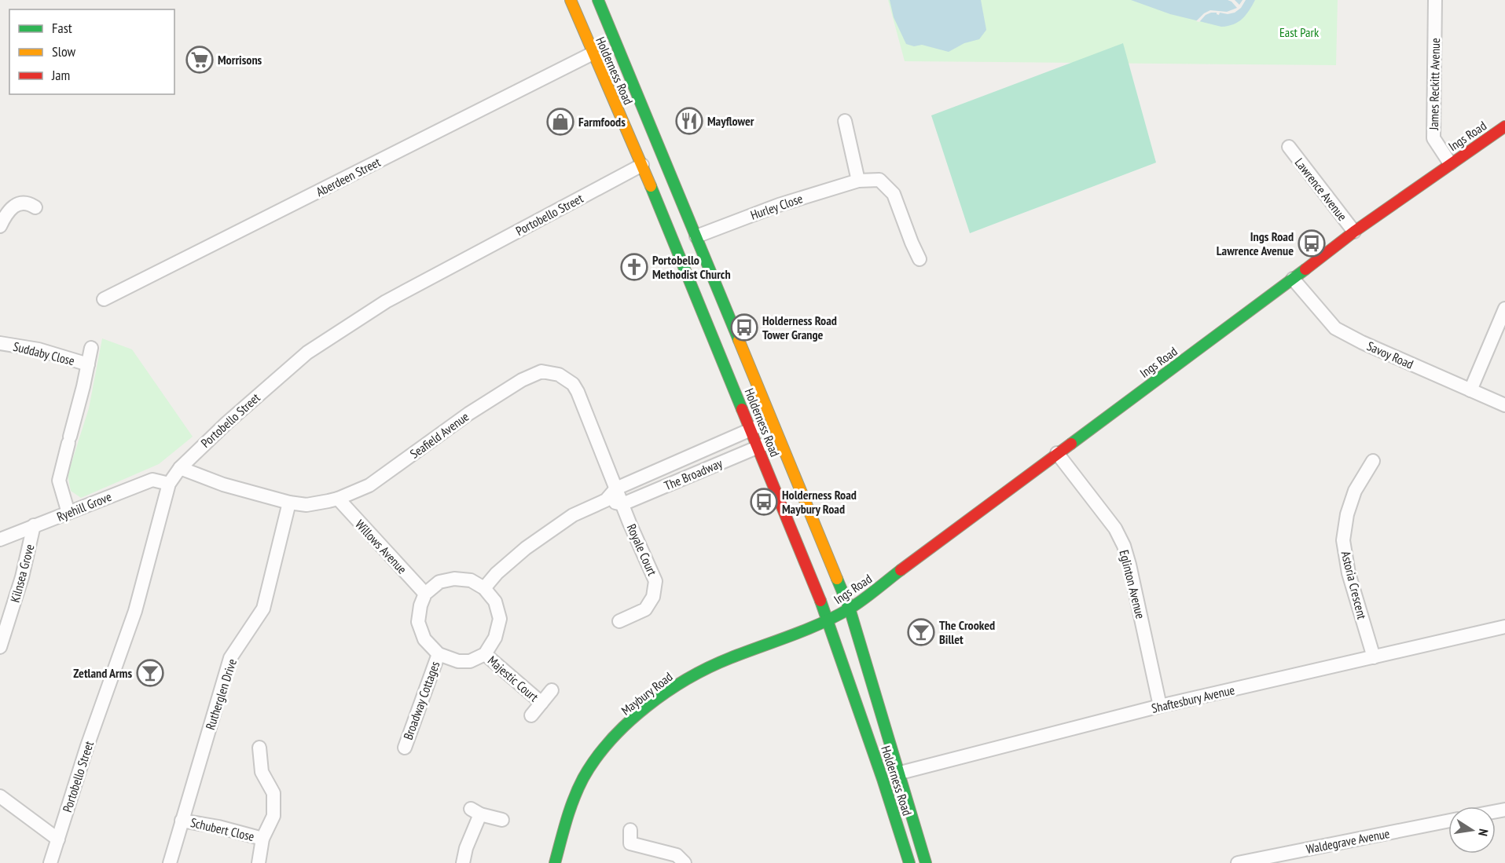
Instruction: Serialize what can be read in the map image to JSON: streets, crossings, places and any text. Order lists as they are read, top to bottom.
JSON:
{
  "streets": {
    "main road": ["Holderness Road", "Ings Road", "Maybury Road"],
    "street": [
      "James Reckitt Avenue",
      "Aberdeen Street",
      "Lawrence Avenue",
      "Hurley Close",
      "Portobello Street",
      "Suddaby Close",
      "Savoy Road",
      "Seafield Avenue",
      "The Broadway",
      "Ryehill Grove",
      "Willows Avenue",
      "Royale Court",
      "Kilnsea Grove",
      "Eglinton Avenue",
      "Astoria Crescent",
      "Majestic Court",
      "Rutherglen Drive",
      "Shaftesbury Avenue",
      "Broadway Cottages",
      "Schubert Close",
      "Waldegrave Avenue"
    ]
  },
  "crossings": [
    ["Holderness Road", "Ings Road"],
    ["Holderness Road", "Aberdeen Street"],
    ["Holderness Road", "Hurley Close"],
    ["Holderness Road", "Portobello Street"],
    ["Holderness Road", "The Broadway"],
    ["Holderness Road", "Maybury Road"],
    ["Holderness Road", "Shaftesbury Avenue"],
    ["James Reckitt Avenue", "Ings Road"],
    ["Ings Road", "Lawrence Avenue"],
    ["Ings Road", "Savoy Road"],
    ["Ings Road", "Eglinton Avenue"],
    ["Ings Road", "Maybury Road"],
    ["Portobello Street", "Seafield Avenue"],
    ["Portobello Street", "Ryehill Grove"],
    ["Seafield Avenue", "The Broadway"],
    ["Seafield Avenue", "Willows Avenue"],
    ["Seafield Avenue", "Royale Court"],
    ["Seafield Avenue", "Rutherglen Drive"],
    ["The Broadway", "Willows Avenue"],
    ["The Broadway", "Royale Court"],
    ["The Broadway", "Majestic Court"],
    ["The Broadway", "Broadway Cottages"],
    ["Ryehill Grove", "Kilnsea Grove"],
    ["Willows Avenue", "Majestic Court"],
    ["Willows Avenue", "Broadway Cottages"],
    ["Eglinton Avenue", "Shaftesbury Avenue"],
    ["Astoria Crescent", "Shaftesbury Avenue"],
    ["Majestic Court", "Broadway Cottages"],
    ["Rutherglen Drive", "Schubert Close"]
  ],
  "parks": ["East Park"],
  "places": {
    "supermarket": ["Morrisons"],
    "restaurant": ["Mayflower"],
    "shop": ["Farmfoods"],
    "bus stop": ["Ings Road Lawrence Avenue", "Holderness Road Tower Grange", "Holderness Road Maybury Road"],
    "church": ["Portobello Methodist Church"],
    "bar": ["The Crooked Billet", "Zetland Arms"]
  },
  "legend": ["Fast", "Slow", "Jam"],
  "north": "right"
}
